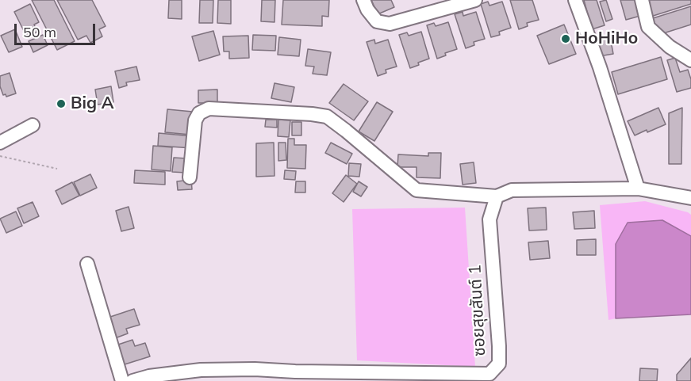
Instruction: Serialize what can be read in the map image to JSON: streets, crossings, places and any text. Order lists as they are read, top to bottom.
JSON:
{
  "streets": {
    "street": ["ซอยสุขสันต์ 1"]
  },
  "places": ["HoHiHo", "Big A"],
  "scale_bar": "50 m"
}
